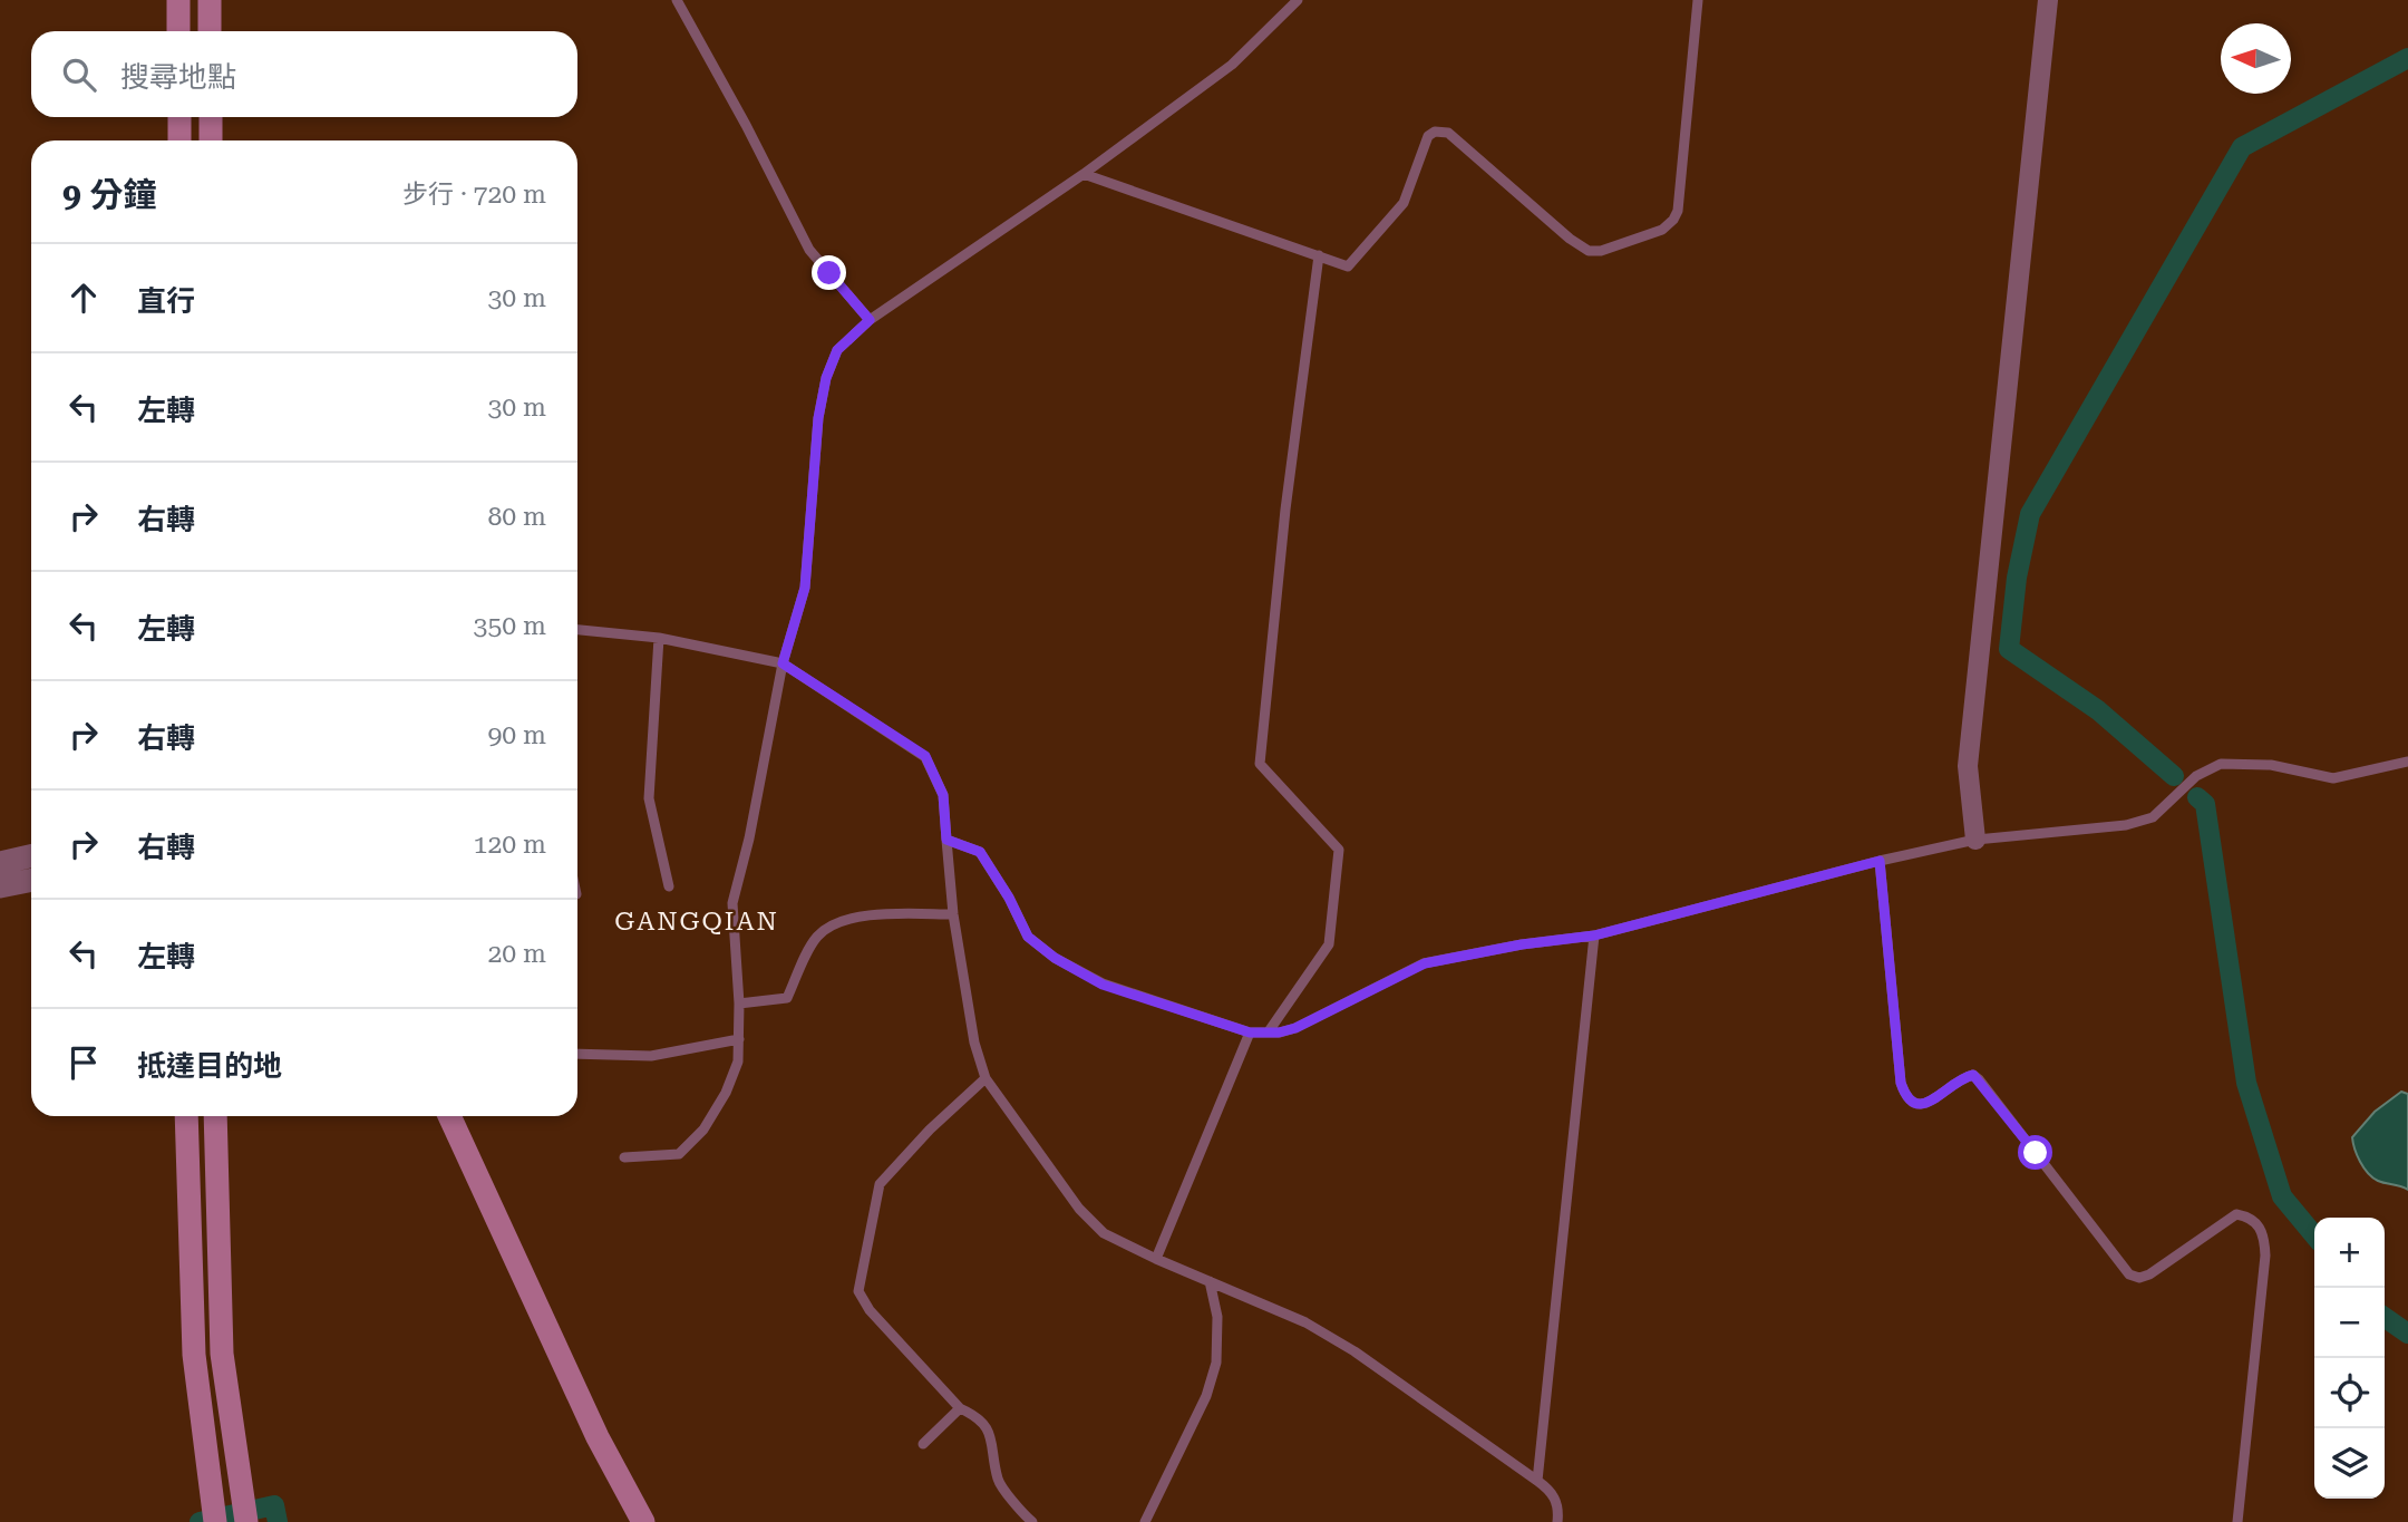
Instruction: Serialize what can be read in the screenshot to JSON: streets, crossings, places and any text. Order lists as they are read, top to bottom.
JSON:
{
  "districts": ["GANGQIAN"],
  "north": "left",
  "page": {
    "search": "搜尋地點",
    "heading": ["9 分鐘", "步行 · 720 m"],
    "list": [
      ["直行", "30 m"],
      ["左轉", "30 m"],
      ["右轉", "80 m"],
      ["左轉", "350 m"],
      ["右轉", "90 m"],
      ["右轉", "120 m"],
      ["左轉", "20 m"],
      "抵達目的地"
    ],
    "map_buttons": ["+", "−"]
  }
}
